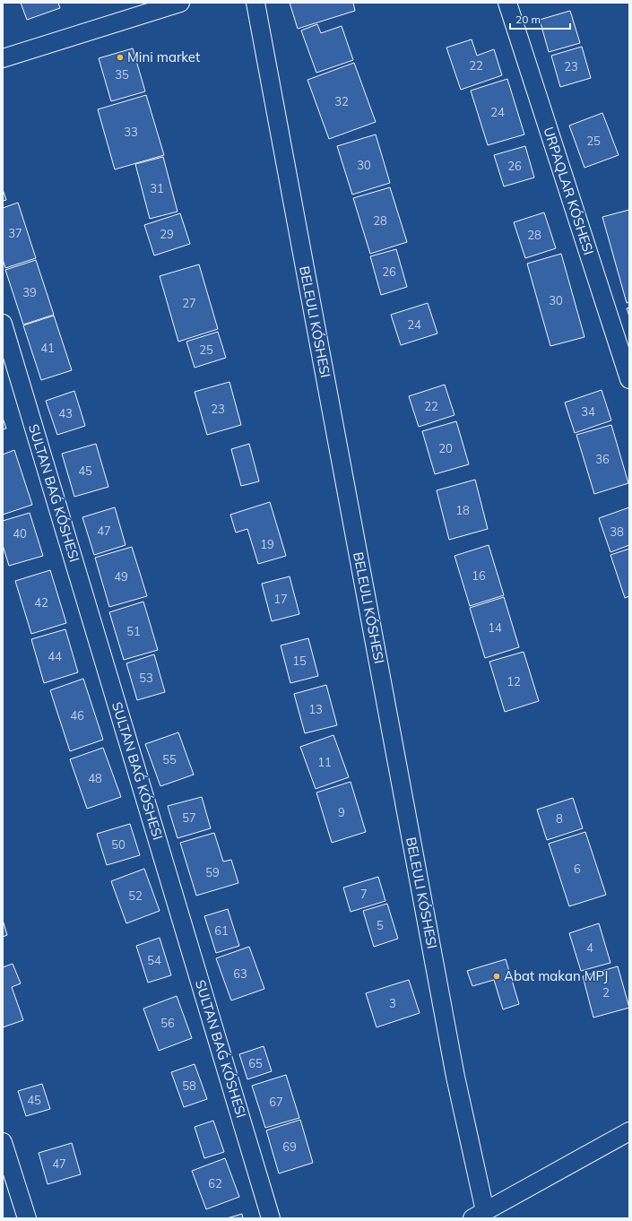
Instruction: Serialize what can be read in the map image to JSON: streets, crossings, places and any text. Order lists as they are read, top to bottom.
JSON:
{
  "streets": {
    "street": ["URPAQLAR KÓSHESI", "BELEULI KÓSHESI", "SULTAN BAǴ KÓSHESI"]
  },
  "places": ["Mini market", "Abat makan MPJ"],
  "house_numbers": [
    "22",
    "23",
    "35",
    "32",
    "24",
    "33",
    "25",
    "30",
    "26",
    "31",
    "28",
    "37",
    "29",
    "28",
    "26",
    "39",
    "30",
    "27",
    "24",
    "41",
    "25",
    "22",
    "23",
    "34",
    "43",
    "20",
    "36",
    "45",
    "18",
    "47",
    "38",
    "40",
    "19",
    "16",
    "49",
    "17",
    "42",
    "14",
    "51",
    "44",
    "15",
    "53",
    "12",
    "13",
    "46",
    "55",
    "11",
    "48",
    "9",
    "57",
    "8",
    "50",
    "6",
    "59",
    "7",
    "52",
    "5",
    "61",
    "4",
    "54",
    "63",
    "2",
    "3",
    "56",
    "65",
    "58",
    "45",
    "67",
    "69",
    "47",
    "62"
  ],
  "scale_bar": "20 m"
}
